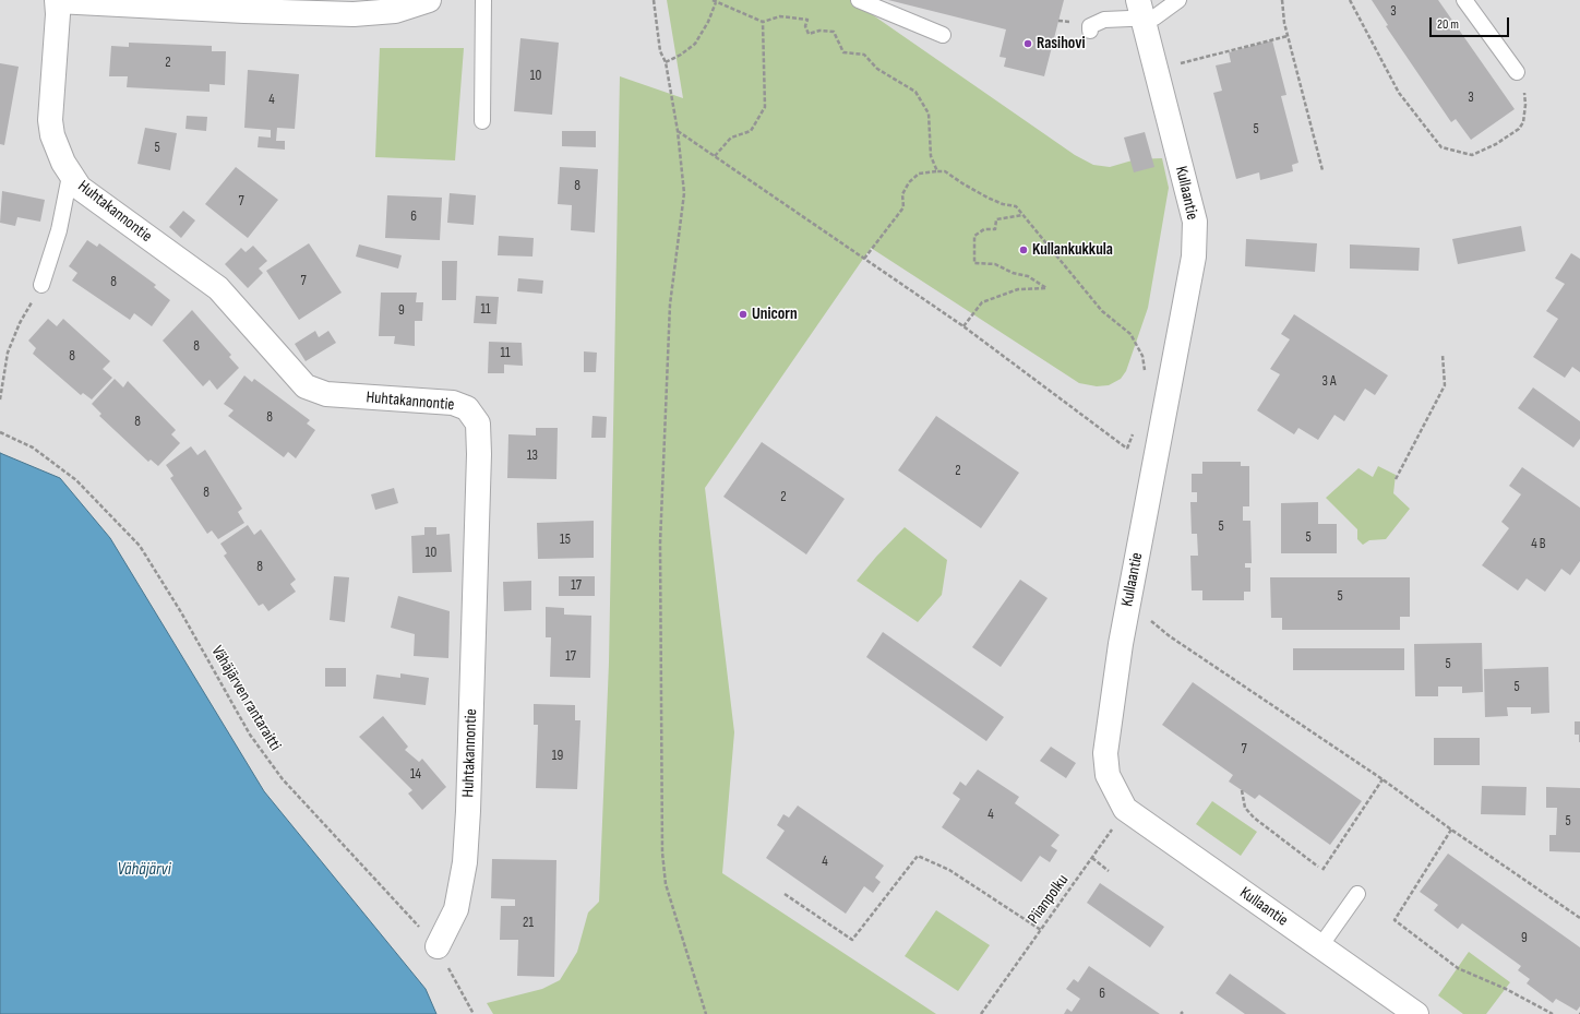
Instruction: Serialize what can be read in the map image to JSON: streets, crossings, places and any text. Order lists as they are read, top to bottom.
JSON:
{
  "streets": {
    "street": ["Kullaantie", "Huhtakannontie"],
    "path": ["Vähäjärven rantaraitti", "Piianpolku"]
  },
  "crossings": [
    ["Kullaantie", "Piianpolku"],
    ["Huhtakannontie", "Vähäjärven rantaraitti"]
  ],
  "water": ["Vähäjärvi"],
  "places": ["Rasihovi", "Kullankukkula", "Unicorn"],
  "house_numbers": [
    "3",
    "2",
    "10",
    "3",
    "4",
    "5",
    "5",
    "8",
    "7",
    "6",
    "7",
    "8",
    "11",
    "9",
    "8",
    "11",
    "8",
    "3 A",
    "8",
    "8",
    "13",
    "2",
    "8",
    "2",
    "5",
    "5",
    "15",
    "4 B",
    "10",
    "8",
    "17",
    "5",
    "17",
    "5",
    "5",
    "7",
    "19",
    "14",
    "4",
    "5",
    "4",
    "21",
    "9",
    "6"
  ],
  "scale_bar": "20 m"
}
